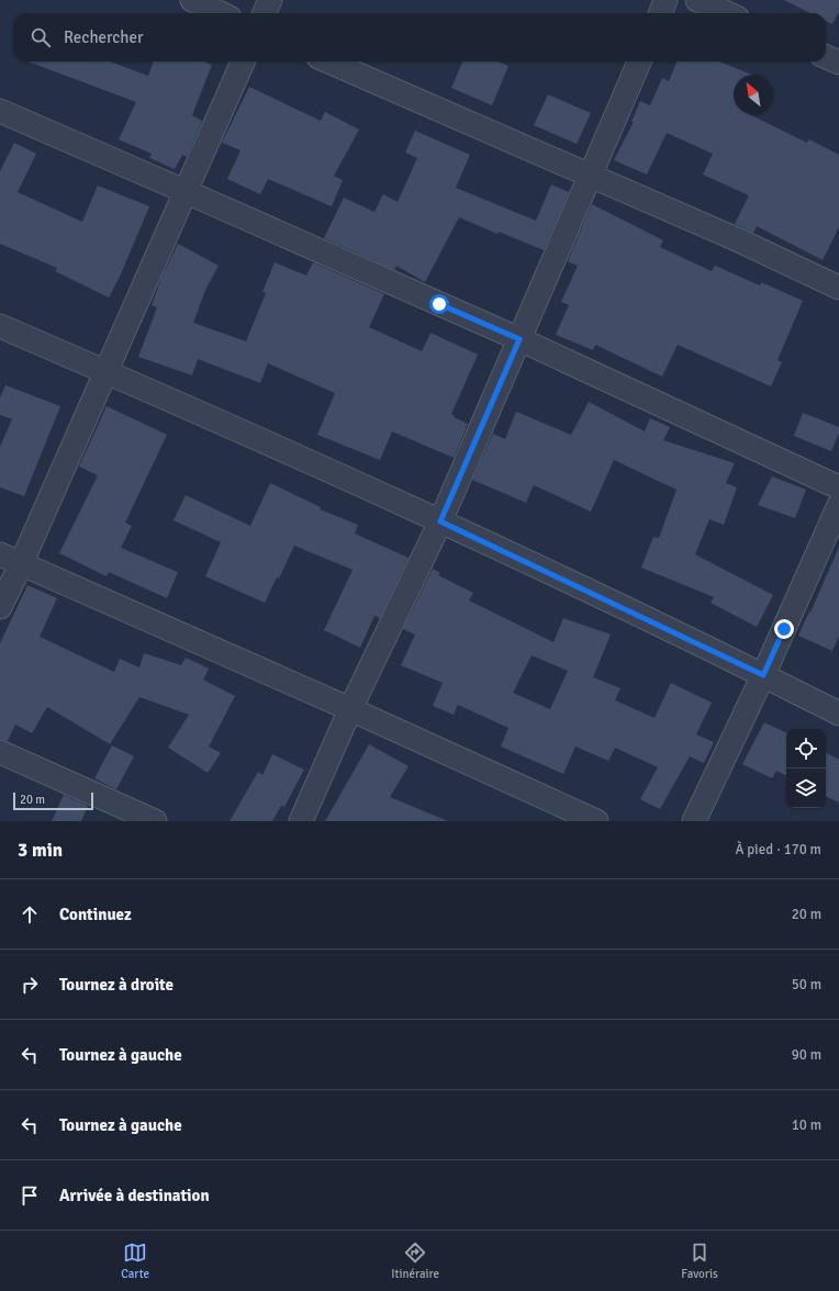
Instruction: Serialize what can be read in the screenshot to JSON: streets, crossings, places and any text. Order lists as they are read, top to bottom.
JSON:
{
  "scale_bar": "20 m",
  "north": "top left",
  "page": {
    "search": "Rechercher",
    "scale": "20 m",
    "heading": ["3 min", "À pied · 170 m"],
    "list": [
      ["Continuez", "20 m"],
      ["Tournez à droite", "50 m"],
      ["Tournez à gauche", "90 m"],
      ["Tournez à gauche", "10 m"],
      "Arrivée à destination"
    ],
    "nav": ["Carte", "Itinéraire", "Favoris"]
  }
}
